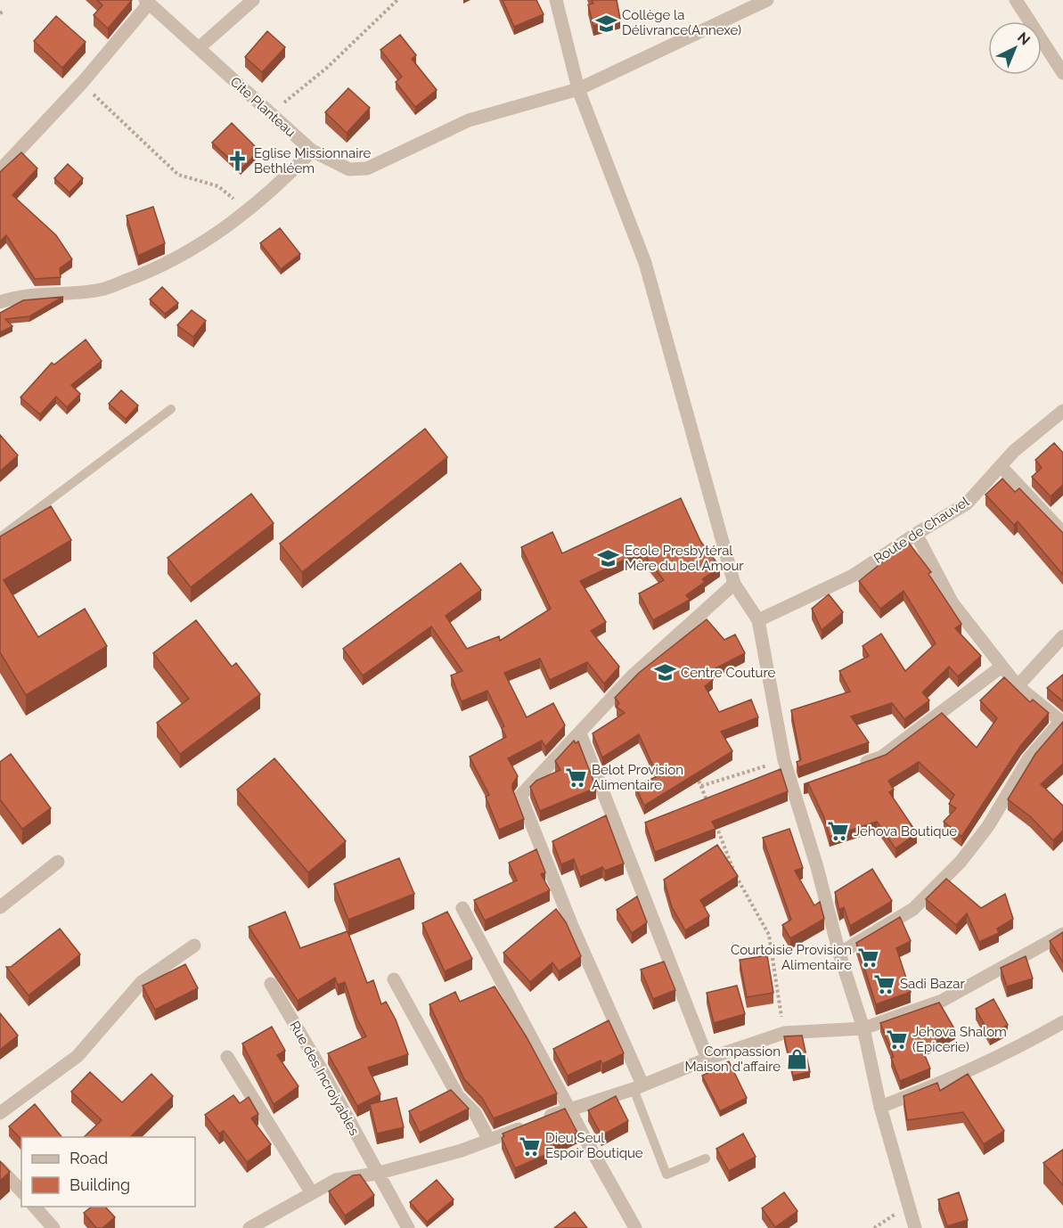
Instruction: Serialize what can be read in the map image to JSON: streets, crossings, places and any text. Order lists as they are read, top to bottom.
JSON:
{
  "streets": {
    "street": ["Cite Planteau", "Route de Chauvel", "Rue des Incroiyables"]
  },
  "places": {
    "school or university": ["Collège la Délivrance(Annexe)", "Ecole Presbytéral Mère du bel Amour", "Centre Couture"],
    "church": ["Eglise Missionnaire Bethléem"],
    "supermarket": [
      "Belot Provision Alimentaire",
      "Jehova Boutique",
      "Courtoisie Provision Alimentaire",
      "Sadi Bazar",
      "Jehova Shalom (Epicerie)",
      "Dieu Seul Espoir Boutique"
    ],
    "shop": ["Compassion Maison d'affaire"]
  },
  "legend": ["Road", "Building"],
  "north": "top right"
}
